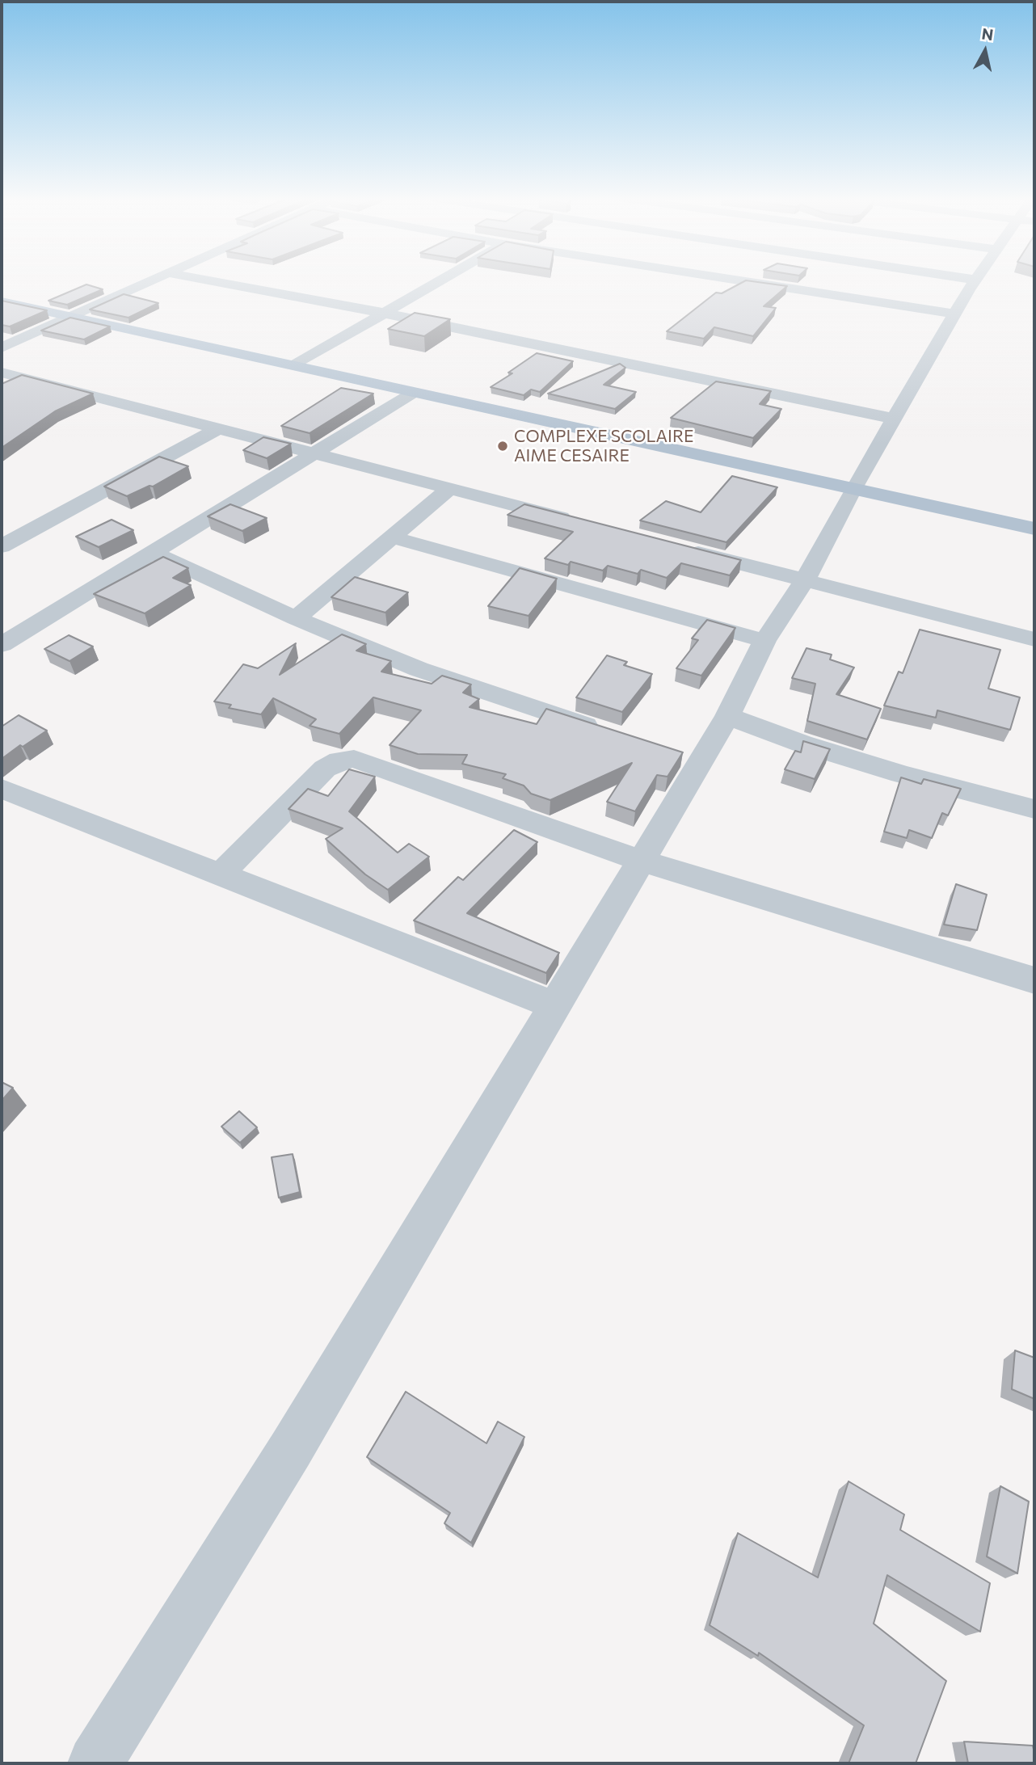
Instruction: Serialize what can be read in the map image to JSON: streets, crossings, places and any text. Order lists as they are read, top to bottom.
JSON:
{
  "places": ["COMPLEXE SCOLAIRE AIME CESAIRE"],
  "north": "top"
}
